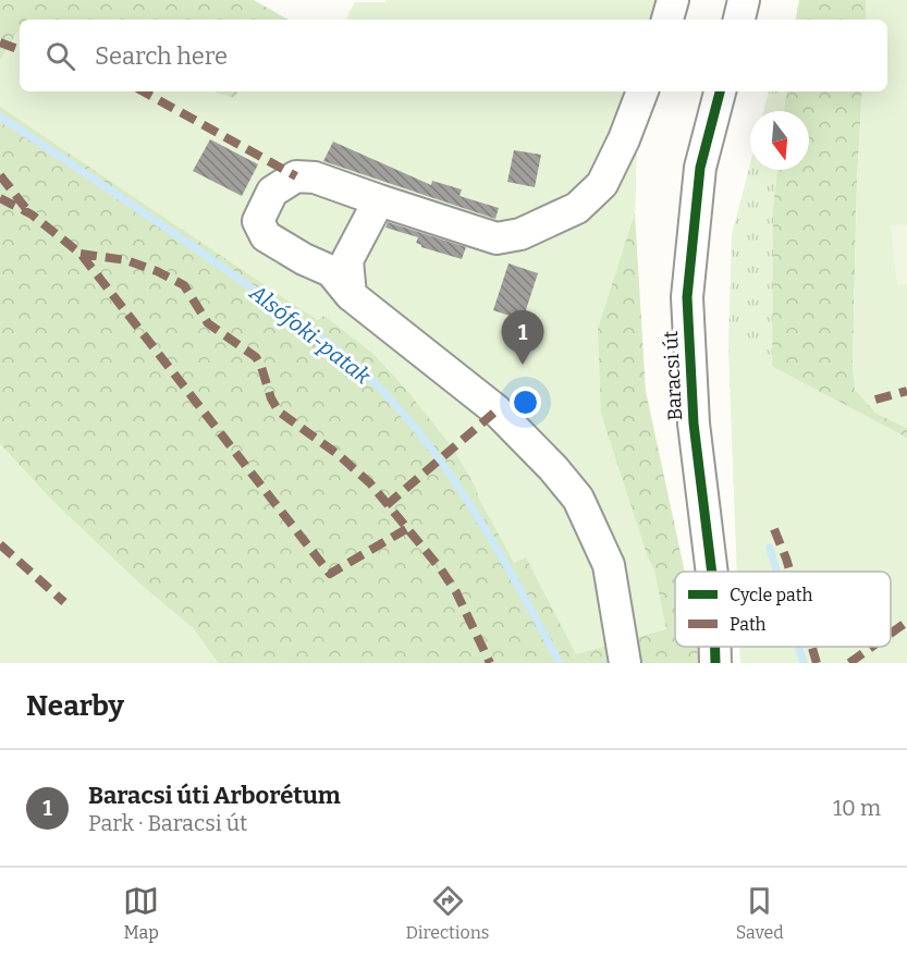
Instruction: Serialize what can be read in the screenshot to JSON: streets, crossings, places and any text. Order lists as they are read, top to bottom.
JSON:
{
  "streets": {
    "street": ["Baracsi út"]
  },
  "water": ["Alsófoki-patak"],
  "legend": ["Cycle path", "Path"],
  "north": "bottom",
  "page": {
    "search": "Search here",
    "pins": "1",
    "heading": "Nearby",
    "list": [
      {
        "mark": "1",
        "name": "Baracsi úti Arborétum",
        "note": "Park · Baracsi út",
        "value": "10 m"
      }
    ],
    "nav": ["Map", "Directions", "Saved"]
  }
}
